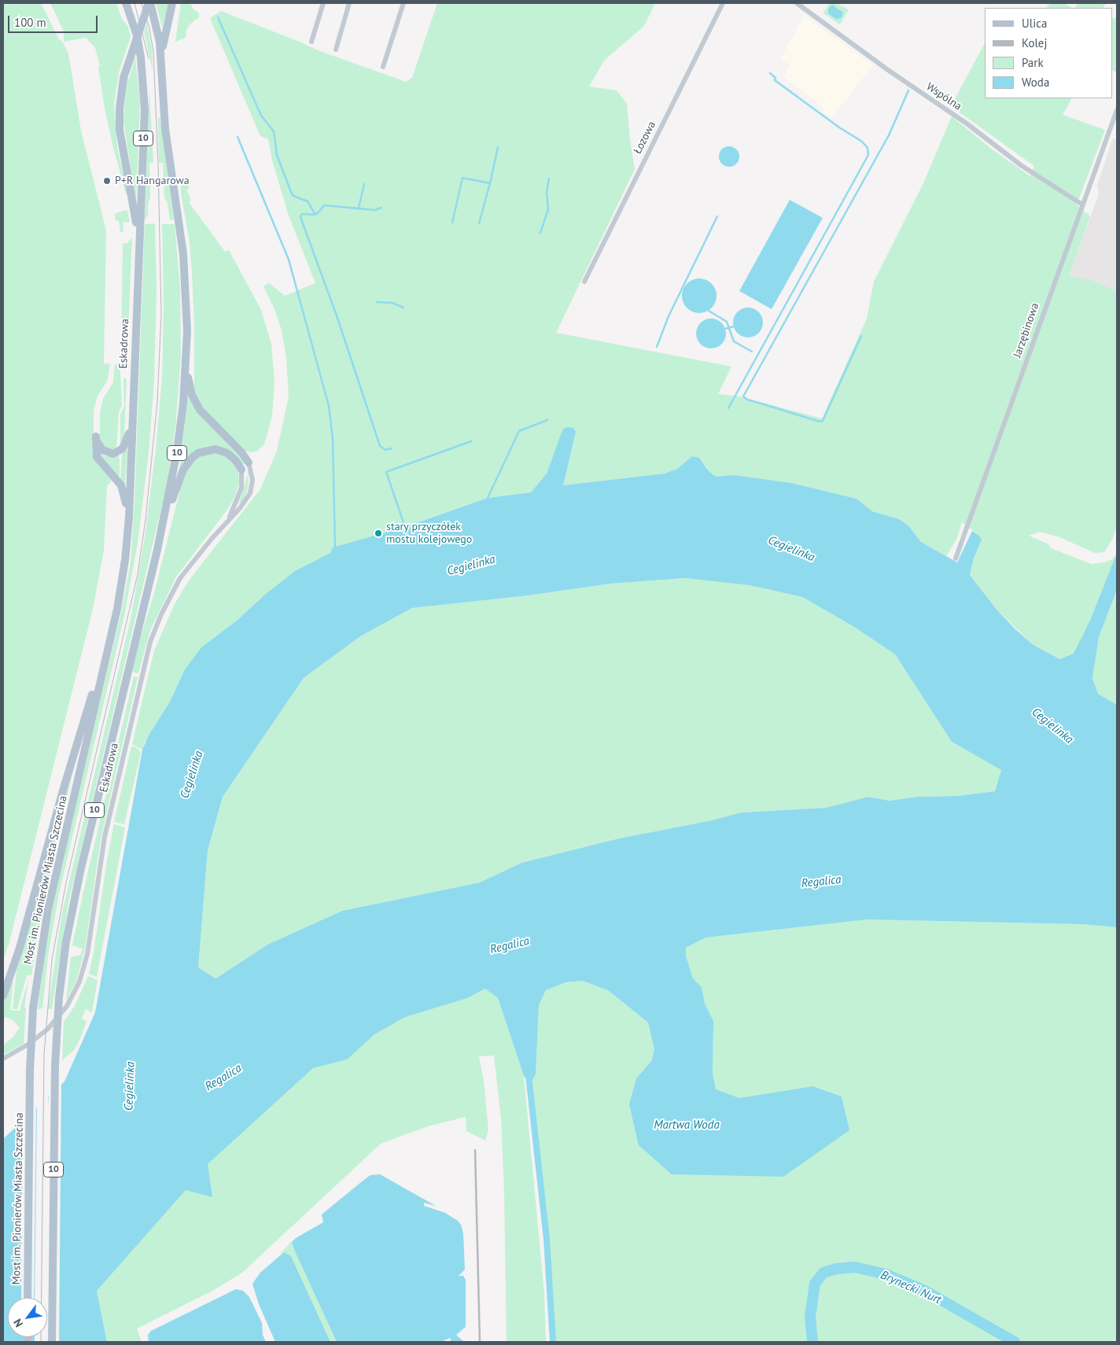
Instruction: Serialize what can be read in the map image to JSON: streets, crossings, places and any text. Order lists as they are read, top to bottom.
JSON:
{
  "streets": {
    "main road": ["10", "Eskadrowa", "Most im. Pionierów Miasta Szczecina"],
    "street": ["Wspólna", "Łozowa", "Jarzębinowa"]
  },
  "crossings": [
    ["Wspólna", "Jarzębinowa"],
    ["Eskadrowa", "Most im. Pionierów Miasta Szczecina"]
  ],
  "water": [
    "Cegielinka",
    "Regalica",
    "Martwa Woda",
    "Brynecki Nurt"
  ],
  "places": ["P+R Hangarowa", "stary przyczółek mostu kolejowego"],
  "legend": [
    "Ulica",
    "Kolej",
    "Park",
    "Woda"
  ],
  "scale_bar": "100 m",
  "north": "bottom left"
}
